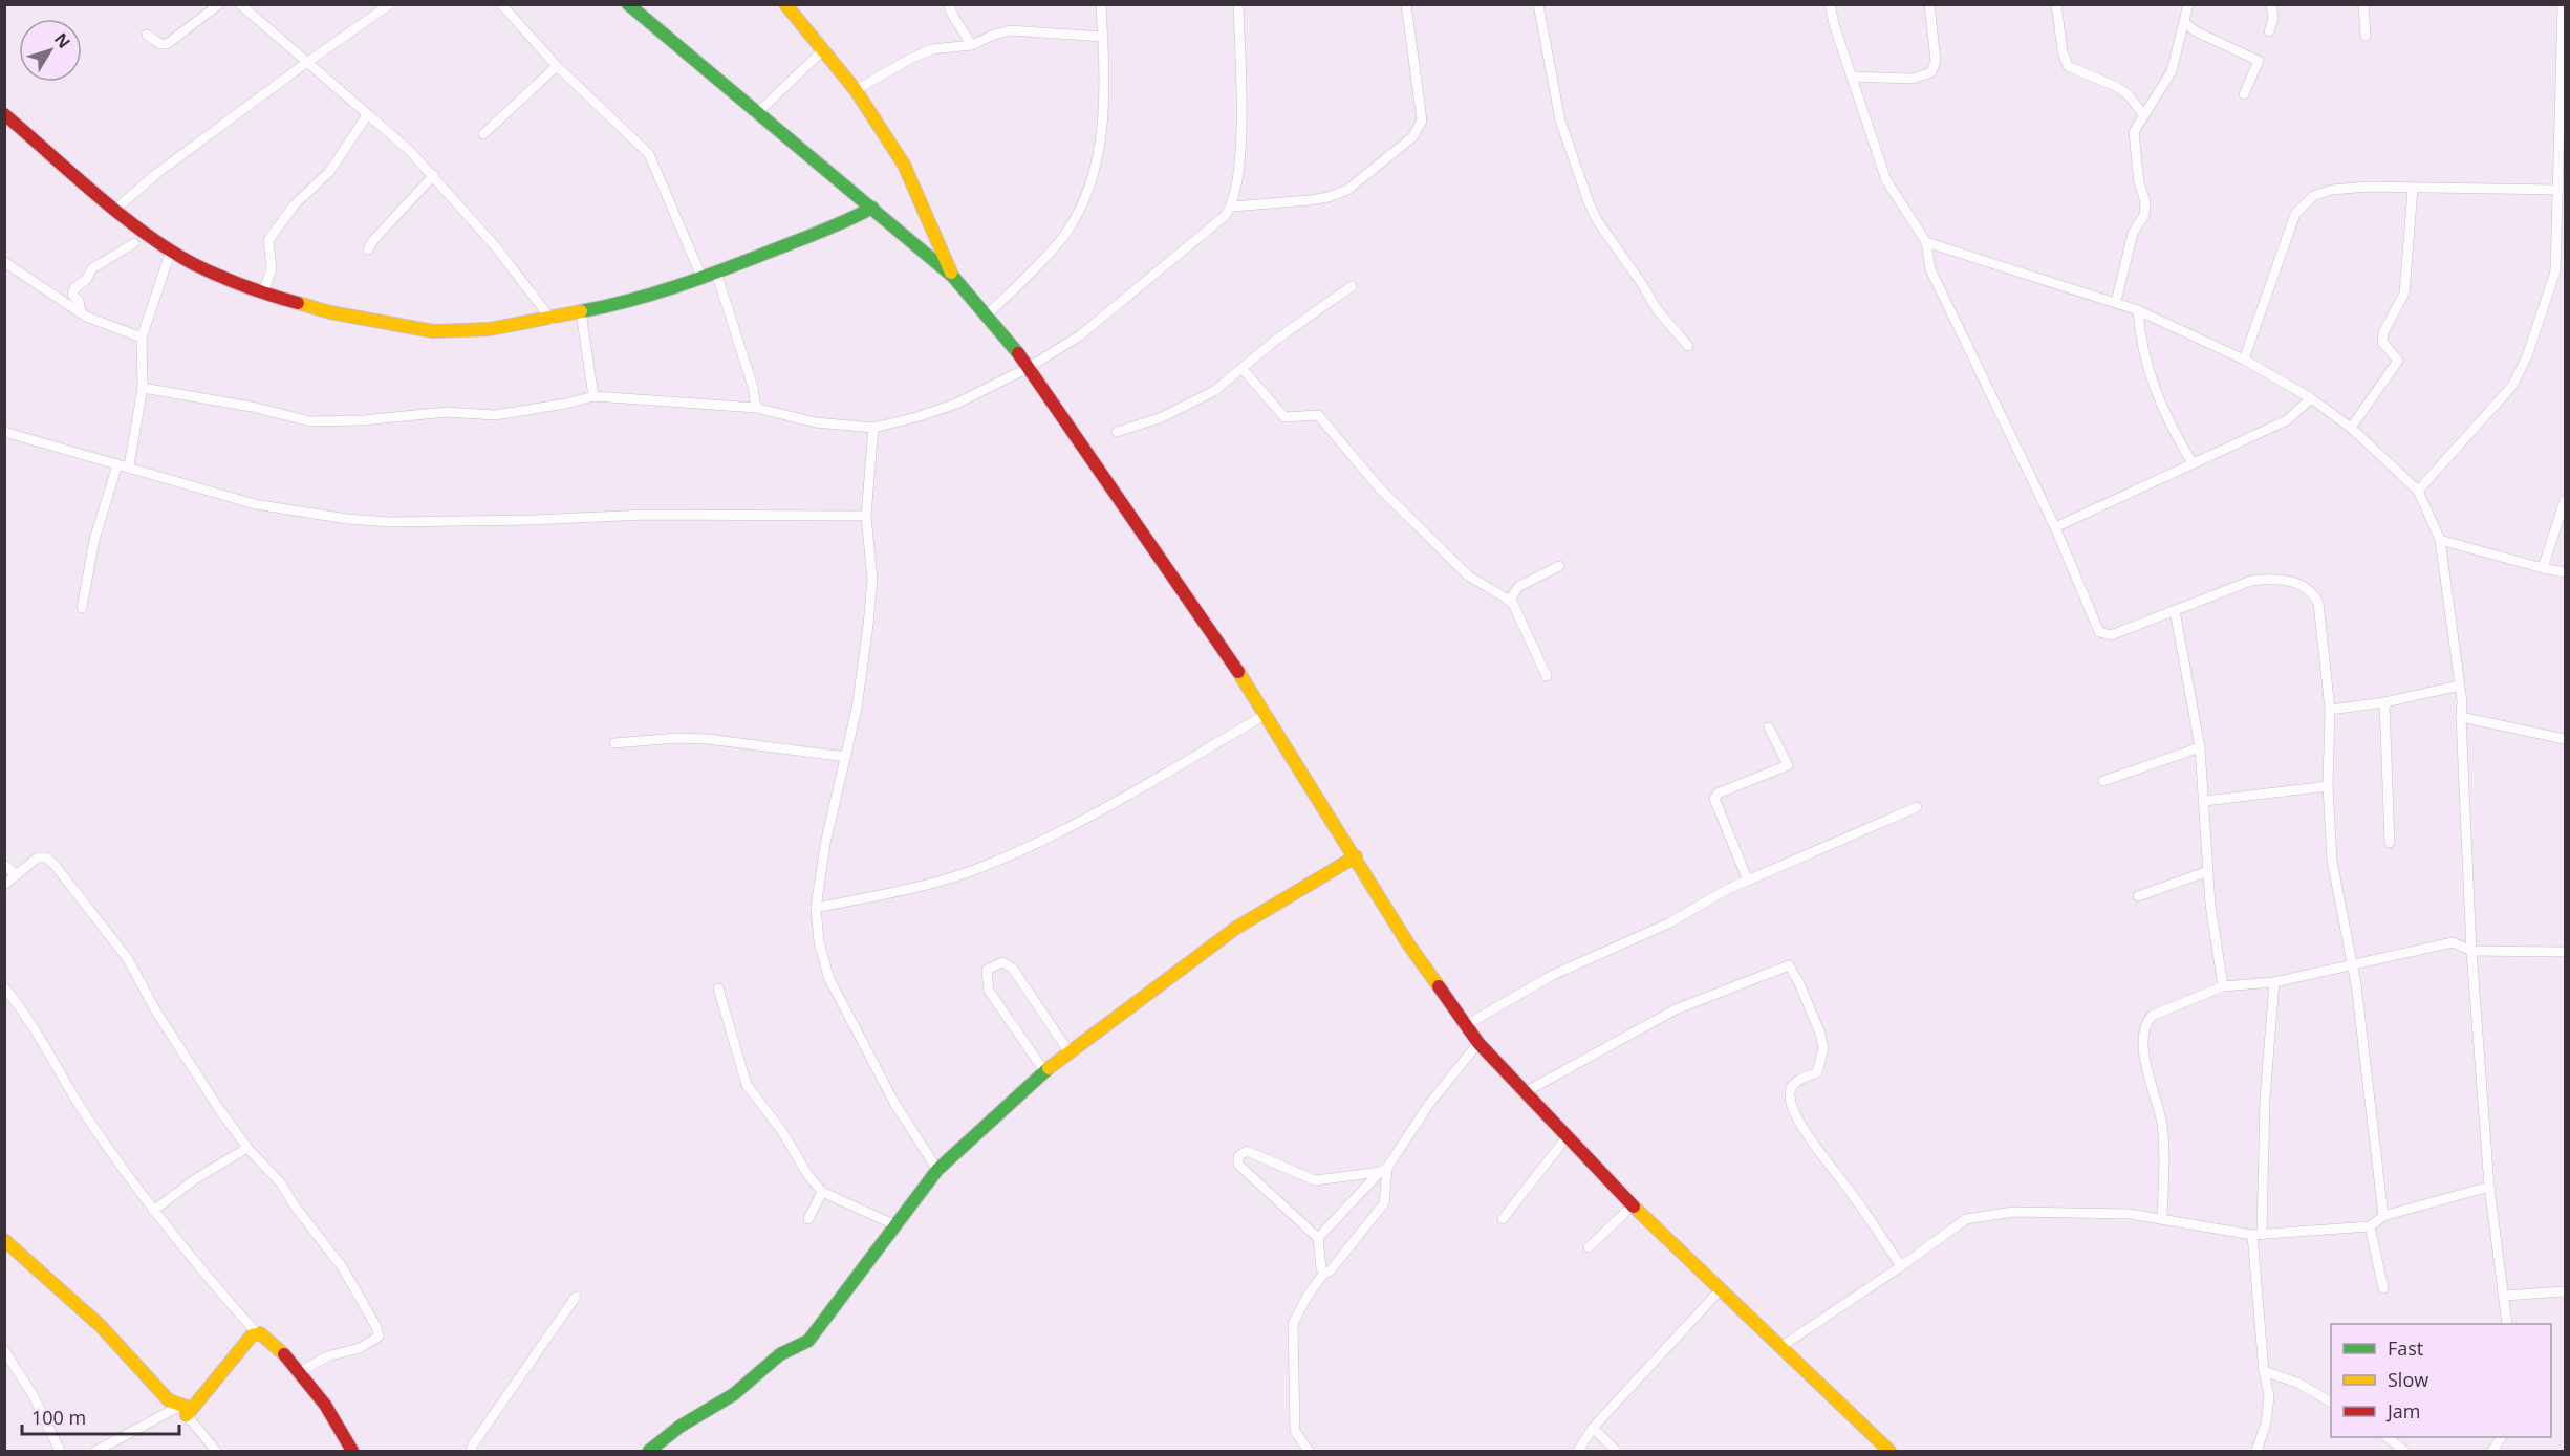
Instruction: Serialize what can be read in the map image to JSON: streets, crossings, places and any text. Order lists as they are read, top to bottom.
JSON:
{
  "legend": ["Fast", "Slow", "Jam"],
  "scale_bar": "100 m",
  "north": "top right"
}
